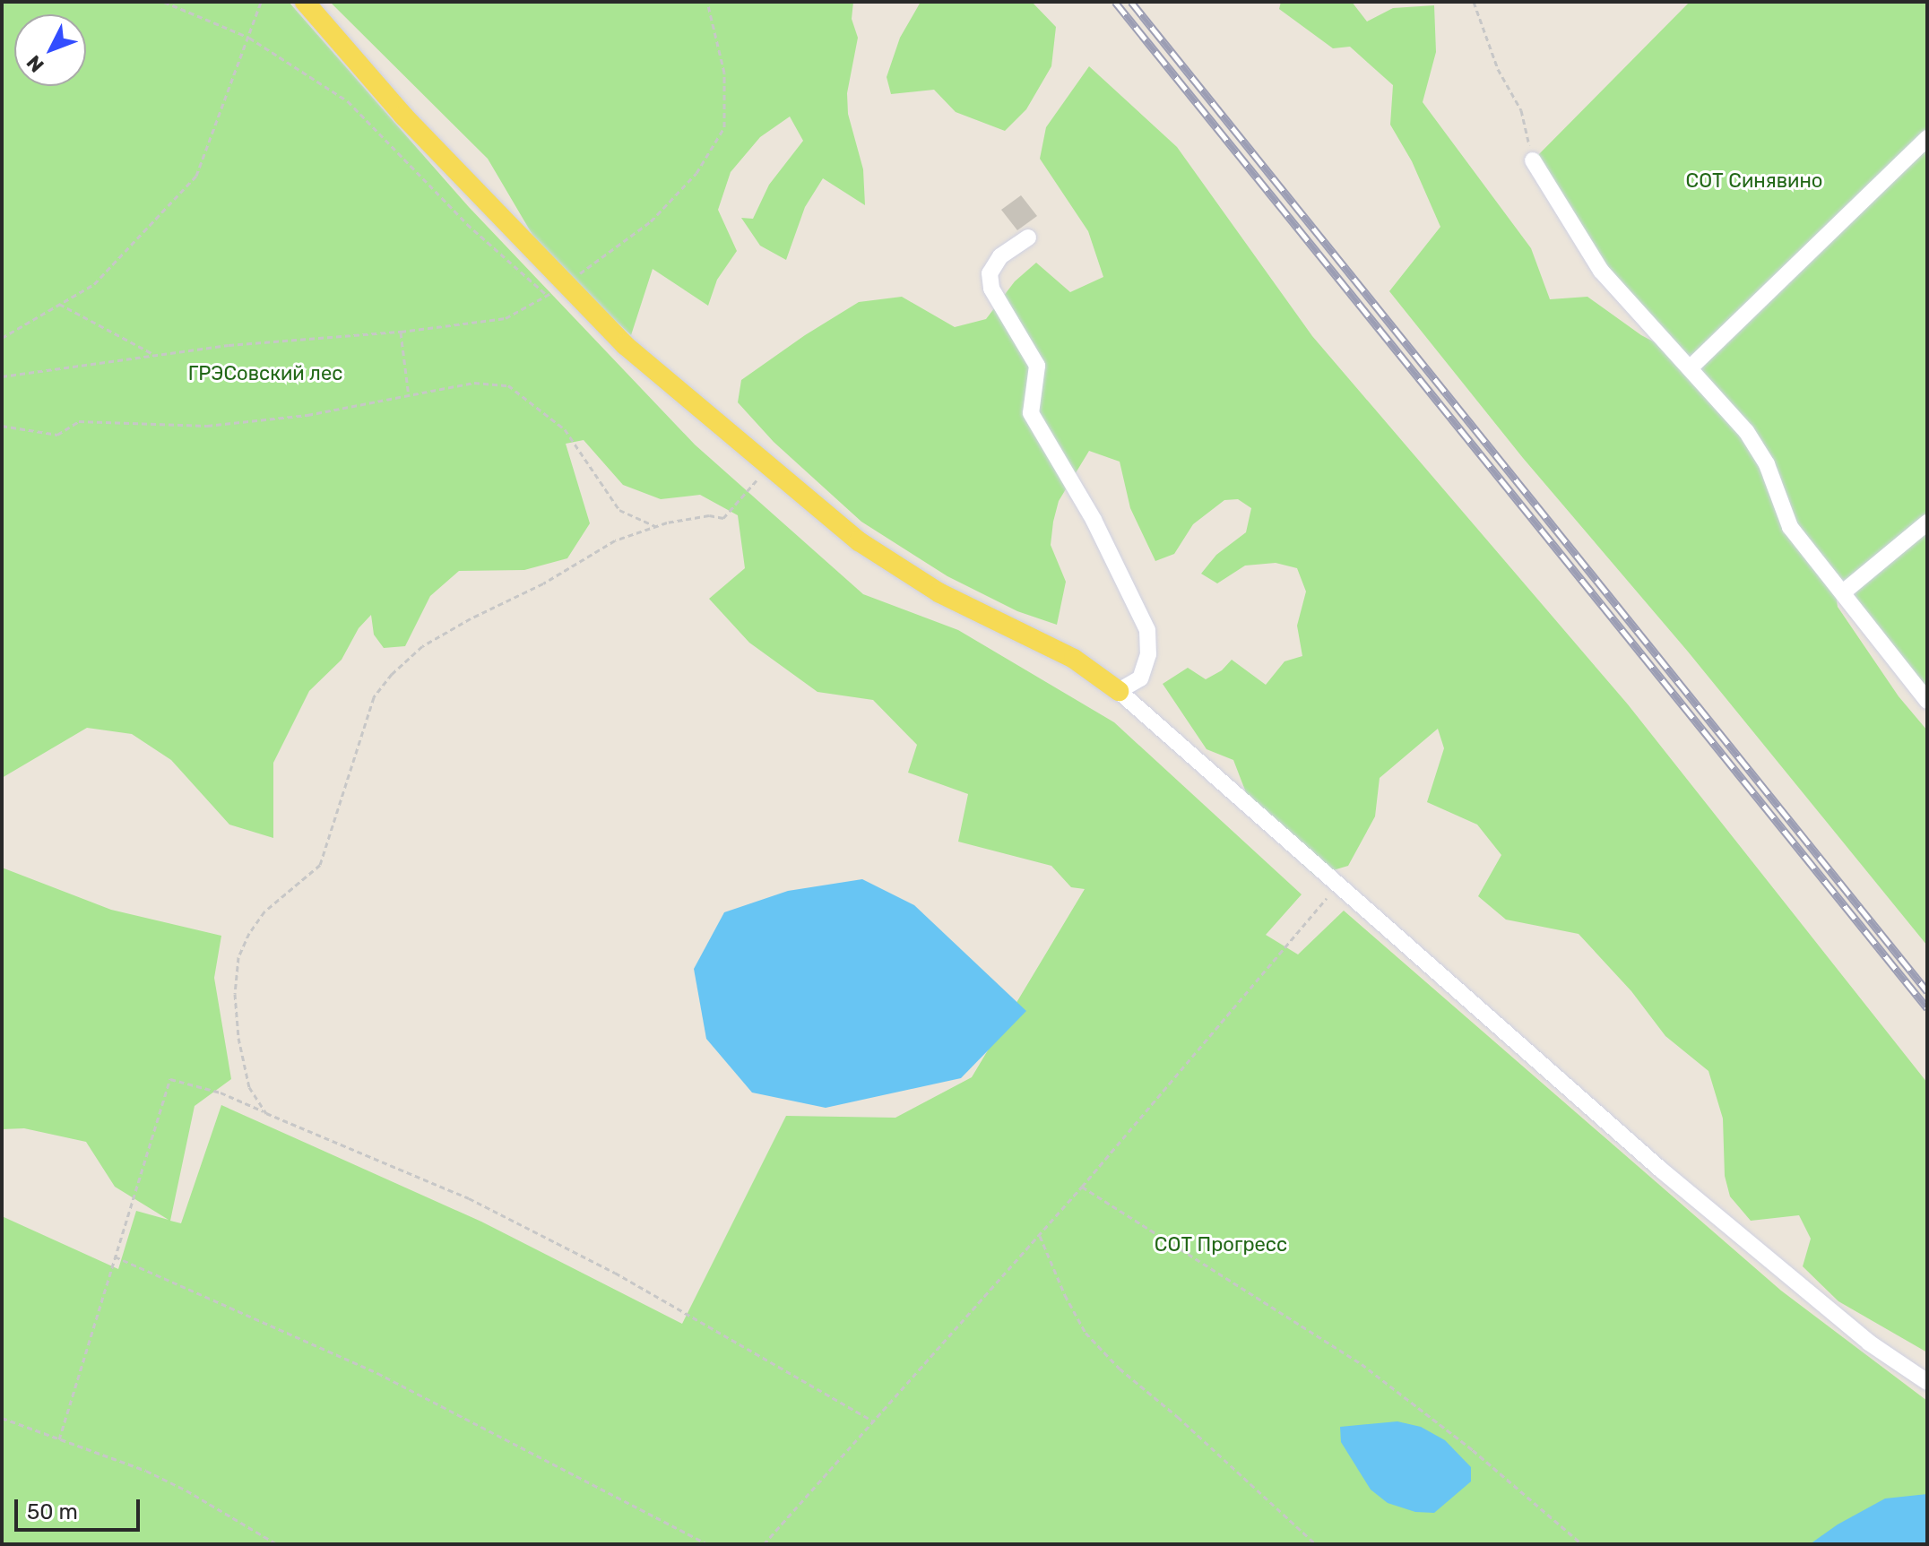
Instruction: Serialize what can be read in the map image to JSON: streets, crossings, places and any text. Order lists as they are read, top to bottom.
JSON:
{
  "parks": ["СОТ Синявино", "ГРЭСовский лес", "СОТ Прогресс"],
  "scale_bar": "50 m",
  "north": "bottom left"
}
